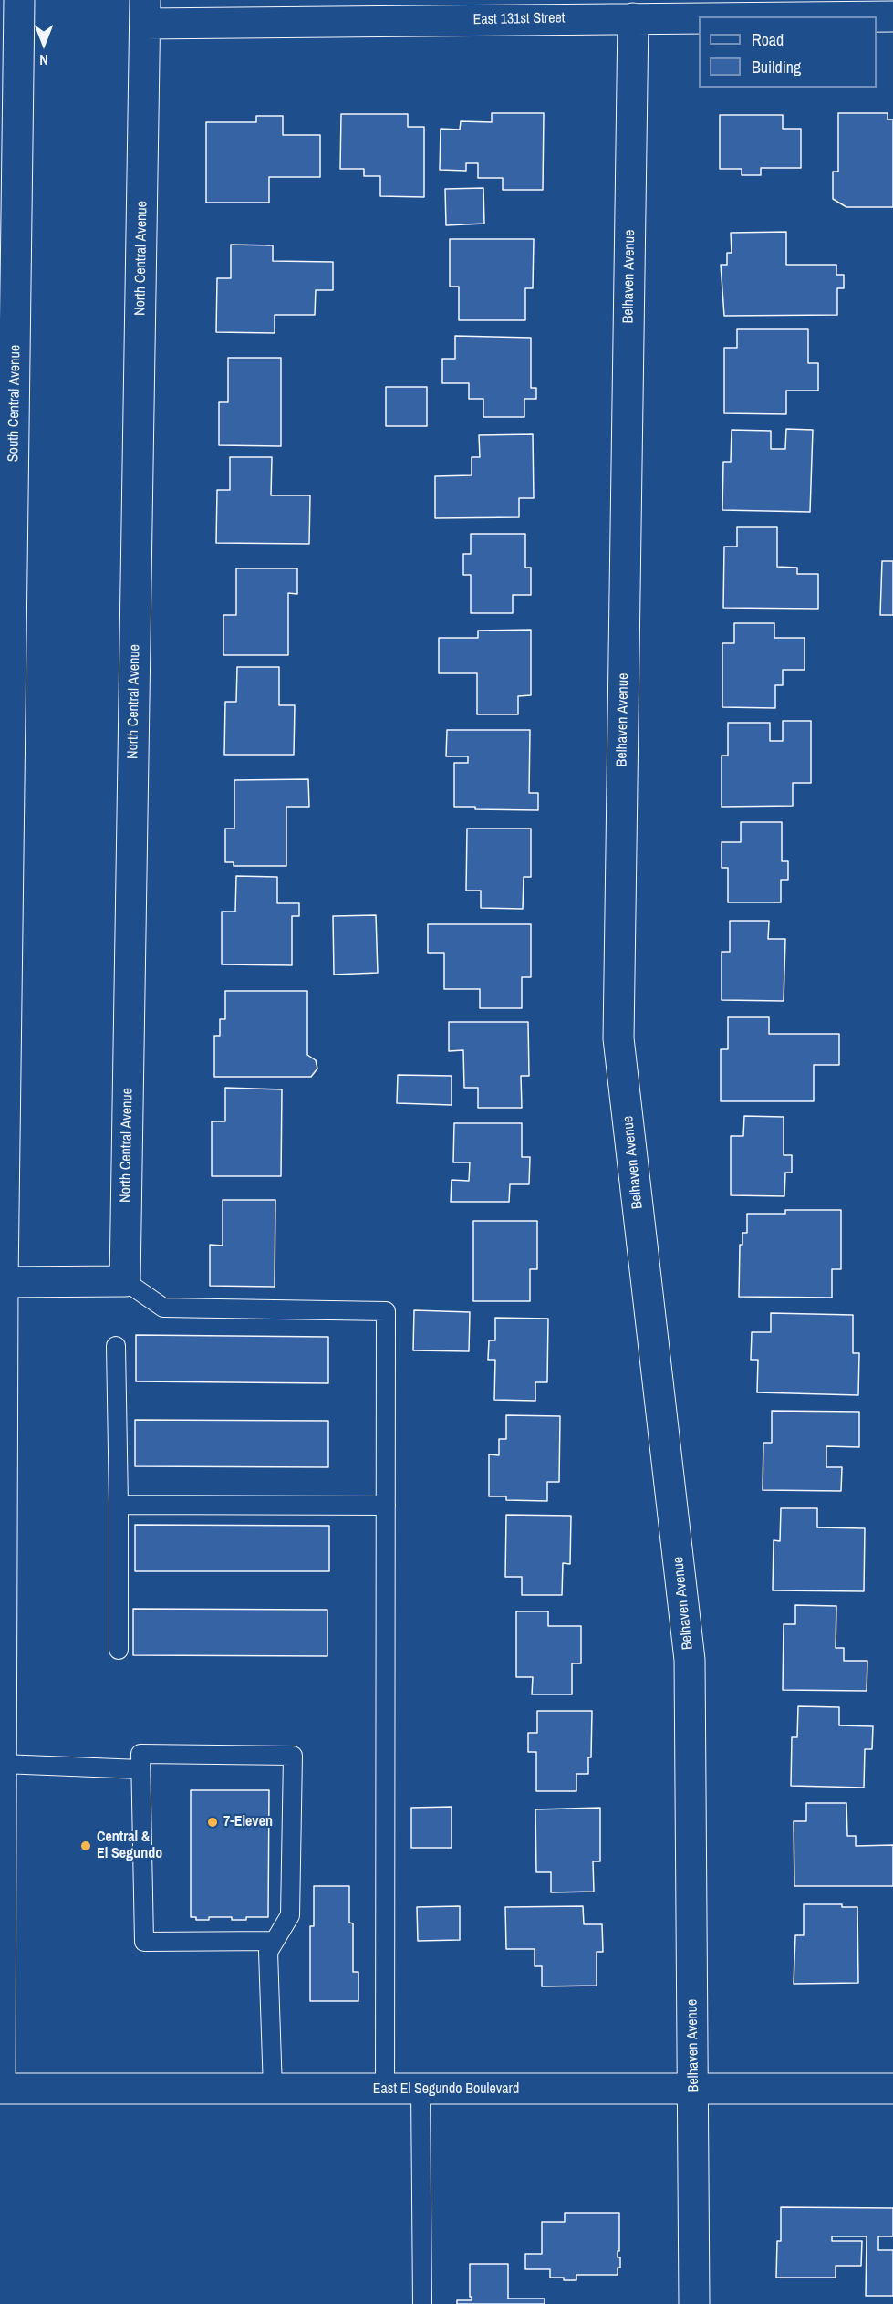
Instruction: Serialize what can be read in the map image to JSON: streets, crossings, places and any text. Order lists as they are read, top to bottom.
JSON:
{
  "streets": {
    "street": [
      "East 131st Street",
      "North Central Avenue",
      "Belhaven Avenue",
      "South Central Avenue",
      "East El Segundo Boulevard"
    ]
  },
  "crossings": [
    ["East 131st Street", "North Central Avenue"],
    ["East 131st Street", "Belhaven Avenue"],
    ["Belhaven Avenue", "East El Segundo Boulevard"],
    ["South Central Avenue", "East El Segundo Boulevard"]
  ],
  "places": ["7-Eleven", "Central & El Segundo"],
  "legend": ["Road", "Building"],
  "north": "bottom"
}
